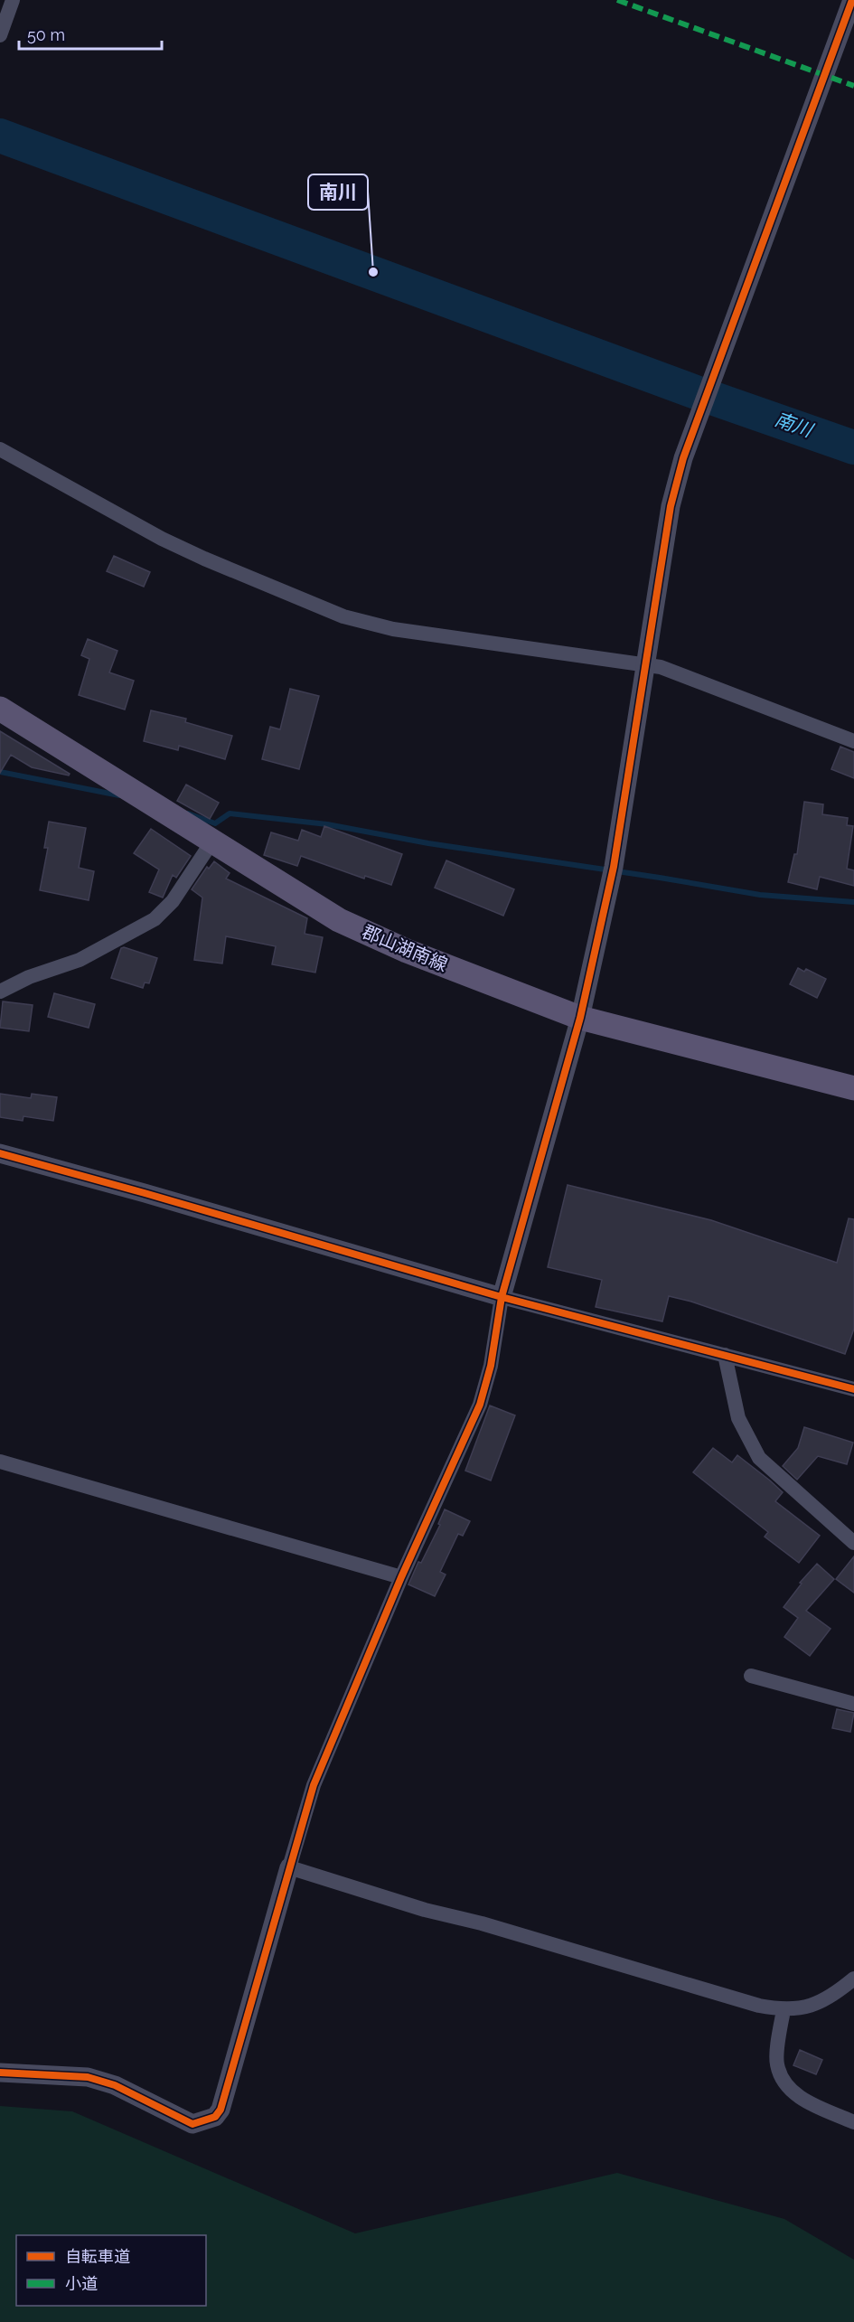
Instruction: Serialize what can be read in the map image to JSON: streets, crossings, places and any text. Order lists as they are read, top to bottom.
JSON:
{
  "streets": {
    "main road": ["郡山湖南線"]
  },
  "water": ["南川"],
  "places": ["南川"],
  "legend": ["自転車道", "小道"],
  "scale_bar": "50 m"
}
